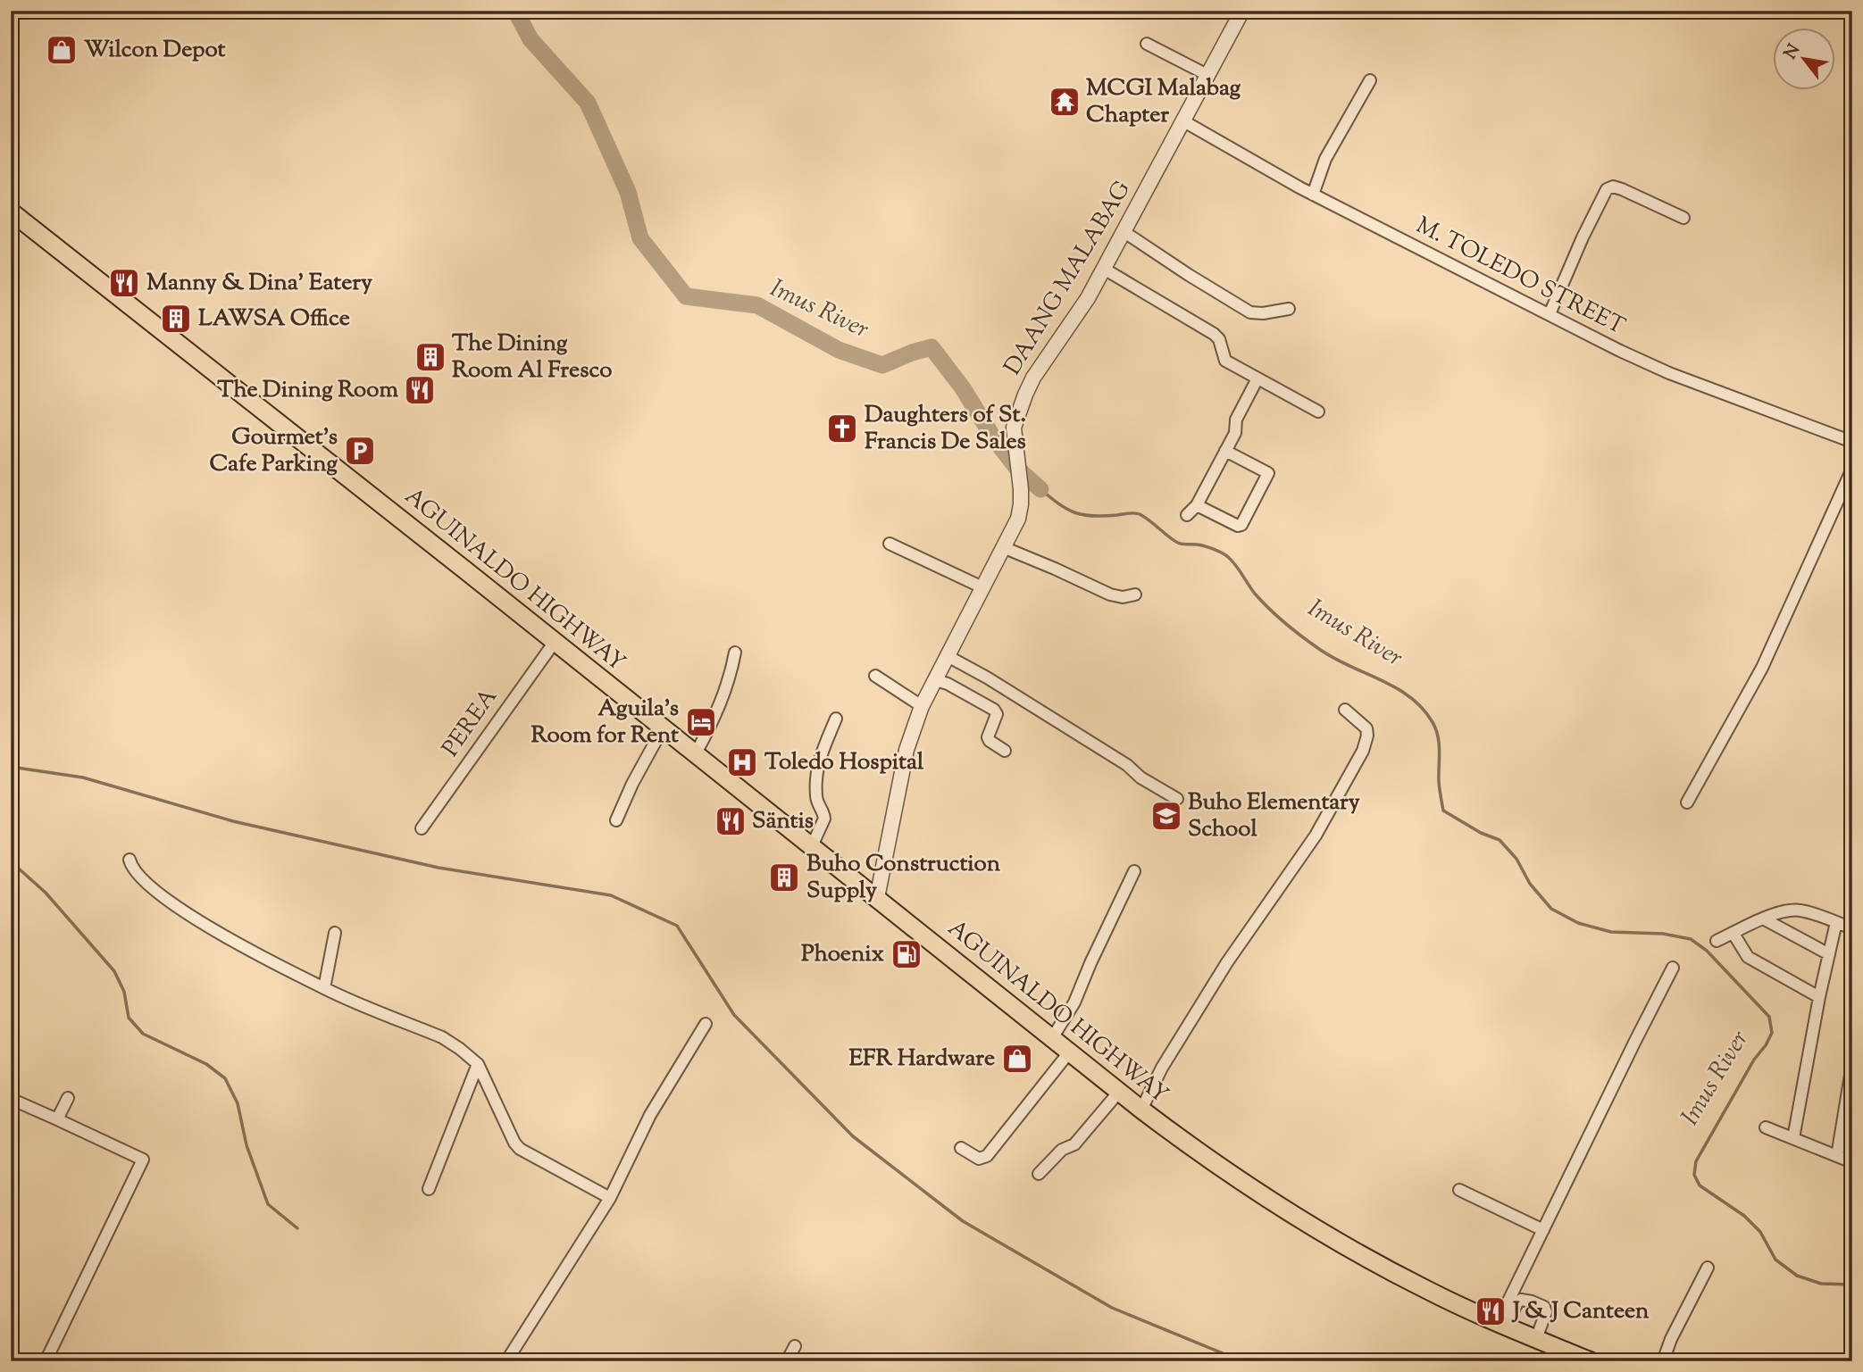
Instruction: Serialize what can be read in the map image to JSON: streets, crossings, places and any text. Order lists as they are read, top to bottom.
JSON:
{
  "streets": {
    "main road": ["AGUINALDO HIGHWAY"],
    "street": ["M. TOLEDO STREET", "DAANG MALABAG", "PEREA"]
  },
  "crossings": [
    ["M. TOLEDO STREET", "DAANG MALABAG"],
    ["DAANG MALABAG", "AGUINALDO HIGHWAY"],
    ["AGUINALDO HIGHWAY", "PEREA"]
  ],
  "water": ["Imus River"],
  "places": {
    "shop": ["Wilcon Depot", "EFR Hardware"],
    "temple": ["MCGI Malabag Chapter"],
    "restaurant": [
      "Manny & Dina' Eatery",
      "The Dining Room",
      "Säntis",
      "J & J Canteen"
    ],
    "building": ["LAWSA Office", "The Dining Room Al Fresco", "Buho Construction Supply"],
    "church": ["Daughters of St. Francis De Sales"],
    "parking": ["Gourmet's Cafe Parking"],
    "hotel": ["Aguila's Room for Rent"],
    "hospital": ["Toledo Hospital"],
    "school or university": ["Buho Elementary School"],
    "fuel station": ["Phoenix"]
  },
  "north": "top left"
}
